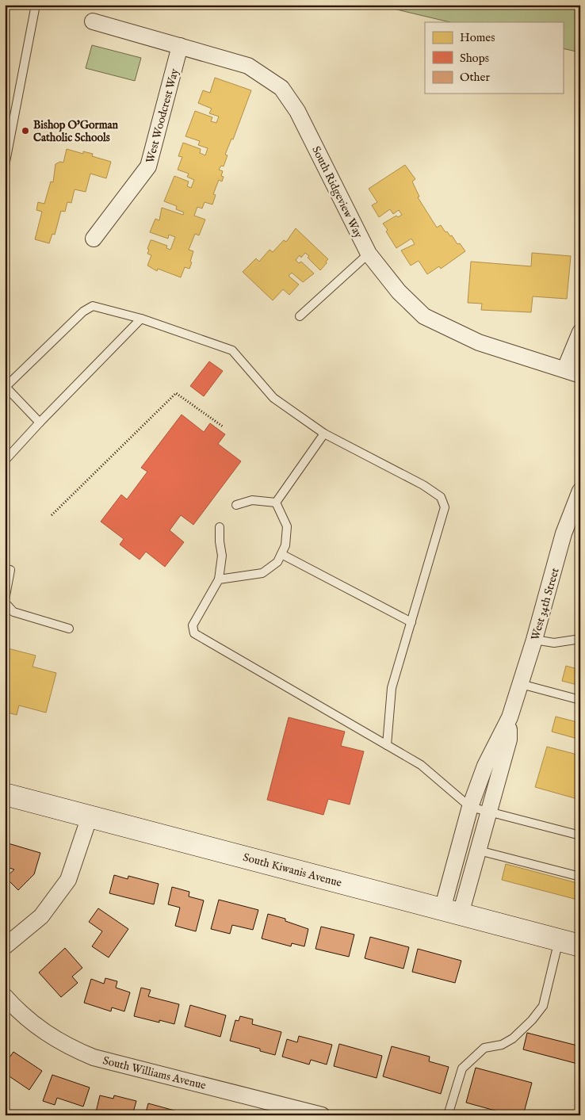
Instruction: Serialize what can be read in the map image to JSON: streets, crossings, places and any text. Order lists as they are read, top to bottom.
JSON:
{
  "streets": {
    "main road": ["South Kiwanis Avenue"],
    "street": [
      "West Woodcrest Way",
      "South Ridgeview Way",
      "West 34th Street",
      "South Williams Avenue"
    ]
  },
  "crossings": [
    ["West Woodcrest Way", "South Ridgeview Way"],
    ["West 34th Street", "South Kiwanis Avenue"]
  ],
  "places": ["Bishop O'Gorman Catholic Schools"],
  "legend": ["Homes", "Shops", "Other"]
}
